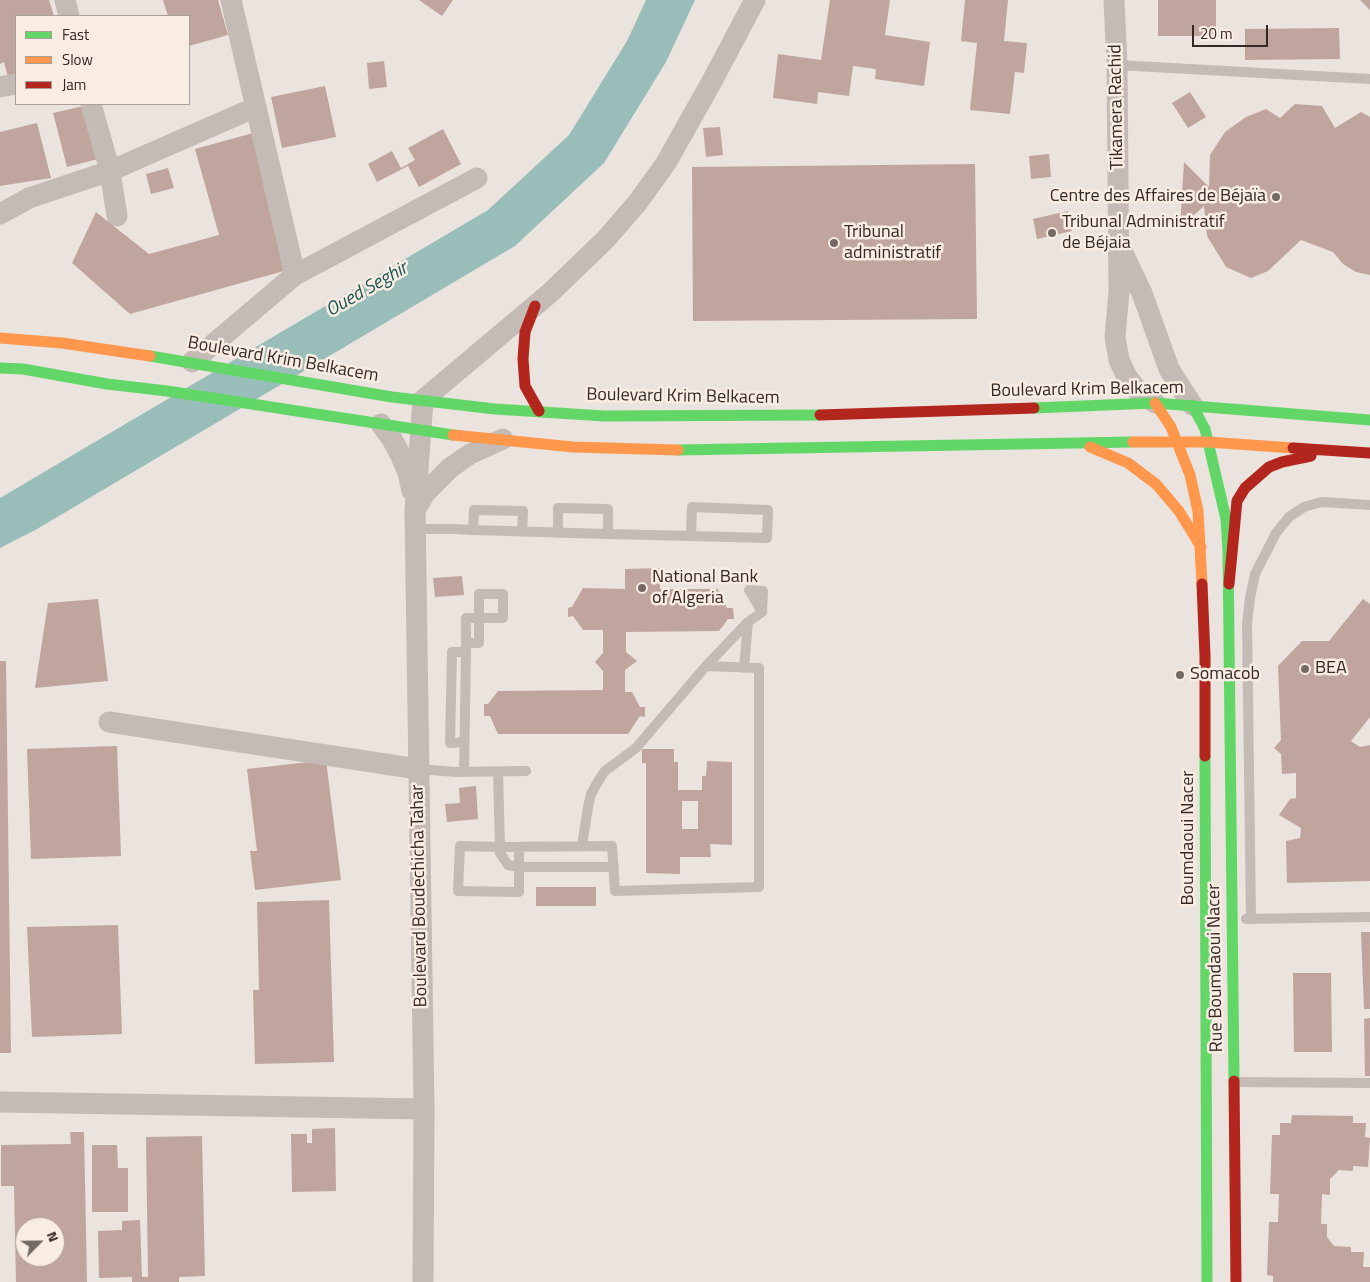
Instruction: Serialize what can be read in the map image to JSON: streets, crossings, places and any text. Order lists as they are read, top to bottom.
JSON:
{
  "streets": {
    "main road": ["Boulevard Krim Belkacem", "Boumdaoui Nacer", "Rue Boumdaoui Nacer"],
    "street": ["Tikamera Rachid", "Boulevard Boudechicha Tahar"]
  },
  "crossings": [
    ["Tikamera Rachid", "Boulevard Krim Belkacem"],
    ["Tikamera Rachid", "Boumdaoui Nacer"],
    ["Boulevard Krim Belkacem", "Boumdaoui Nacer"],
    ["Boulevard Krim Belkacem", "Boulevard Boudechicha Tahar"],
    ["Boumdaoui Nacer", "Rue Boumdaoui Nacer"]
  ],
  "water": ["Oued Seghir"],
  "places": [
    "Centre des Affaires de Béjaïa",
    "Tribunal Administratif de Béjaia",
    "Tribunal administratif",
    "National Bank of Algeria",
    "BEA",
    "Somacob"
  ],
  "legend": ["Fast", "Slow", "Jam"],
  "scale_bar": "20 m",
  "north": "top right"
}
